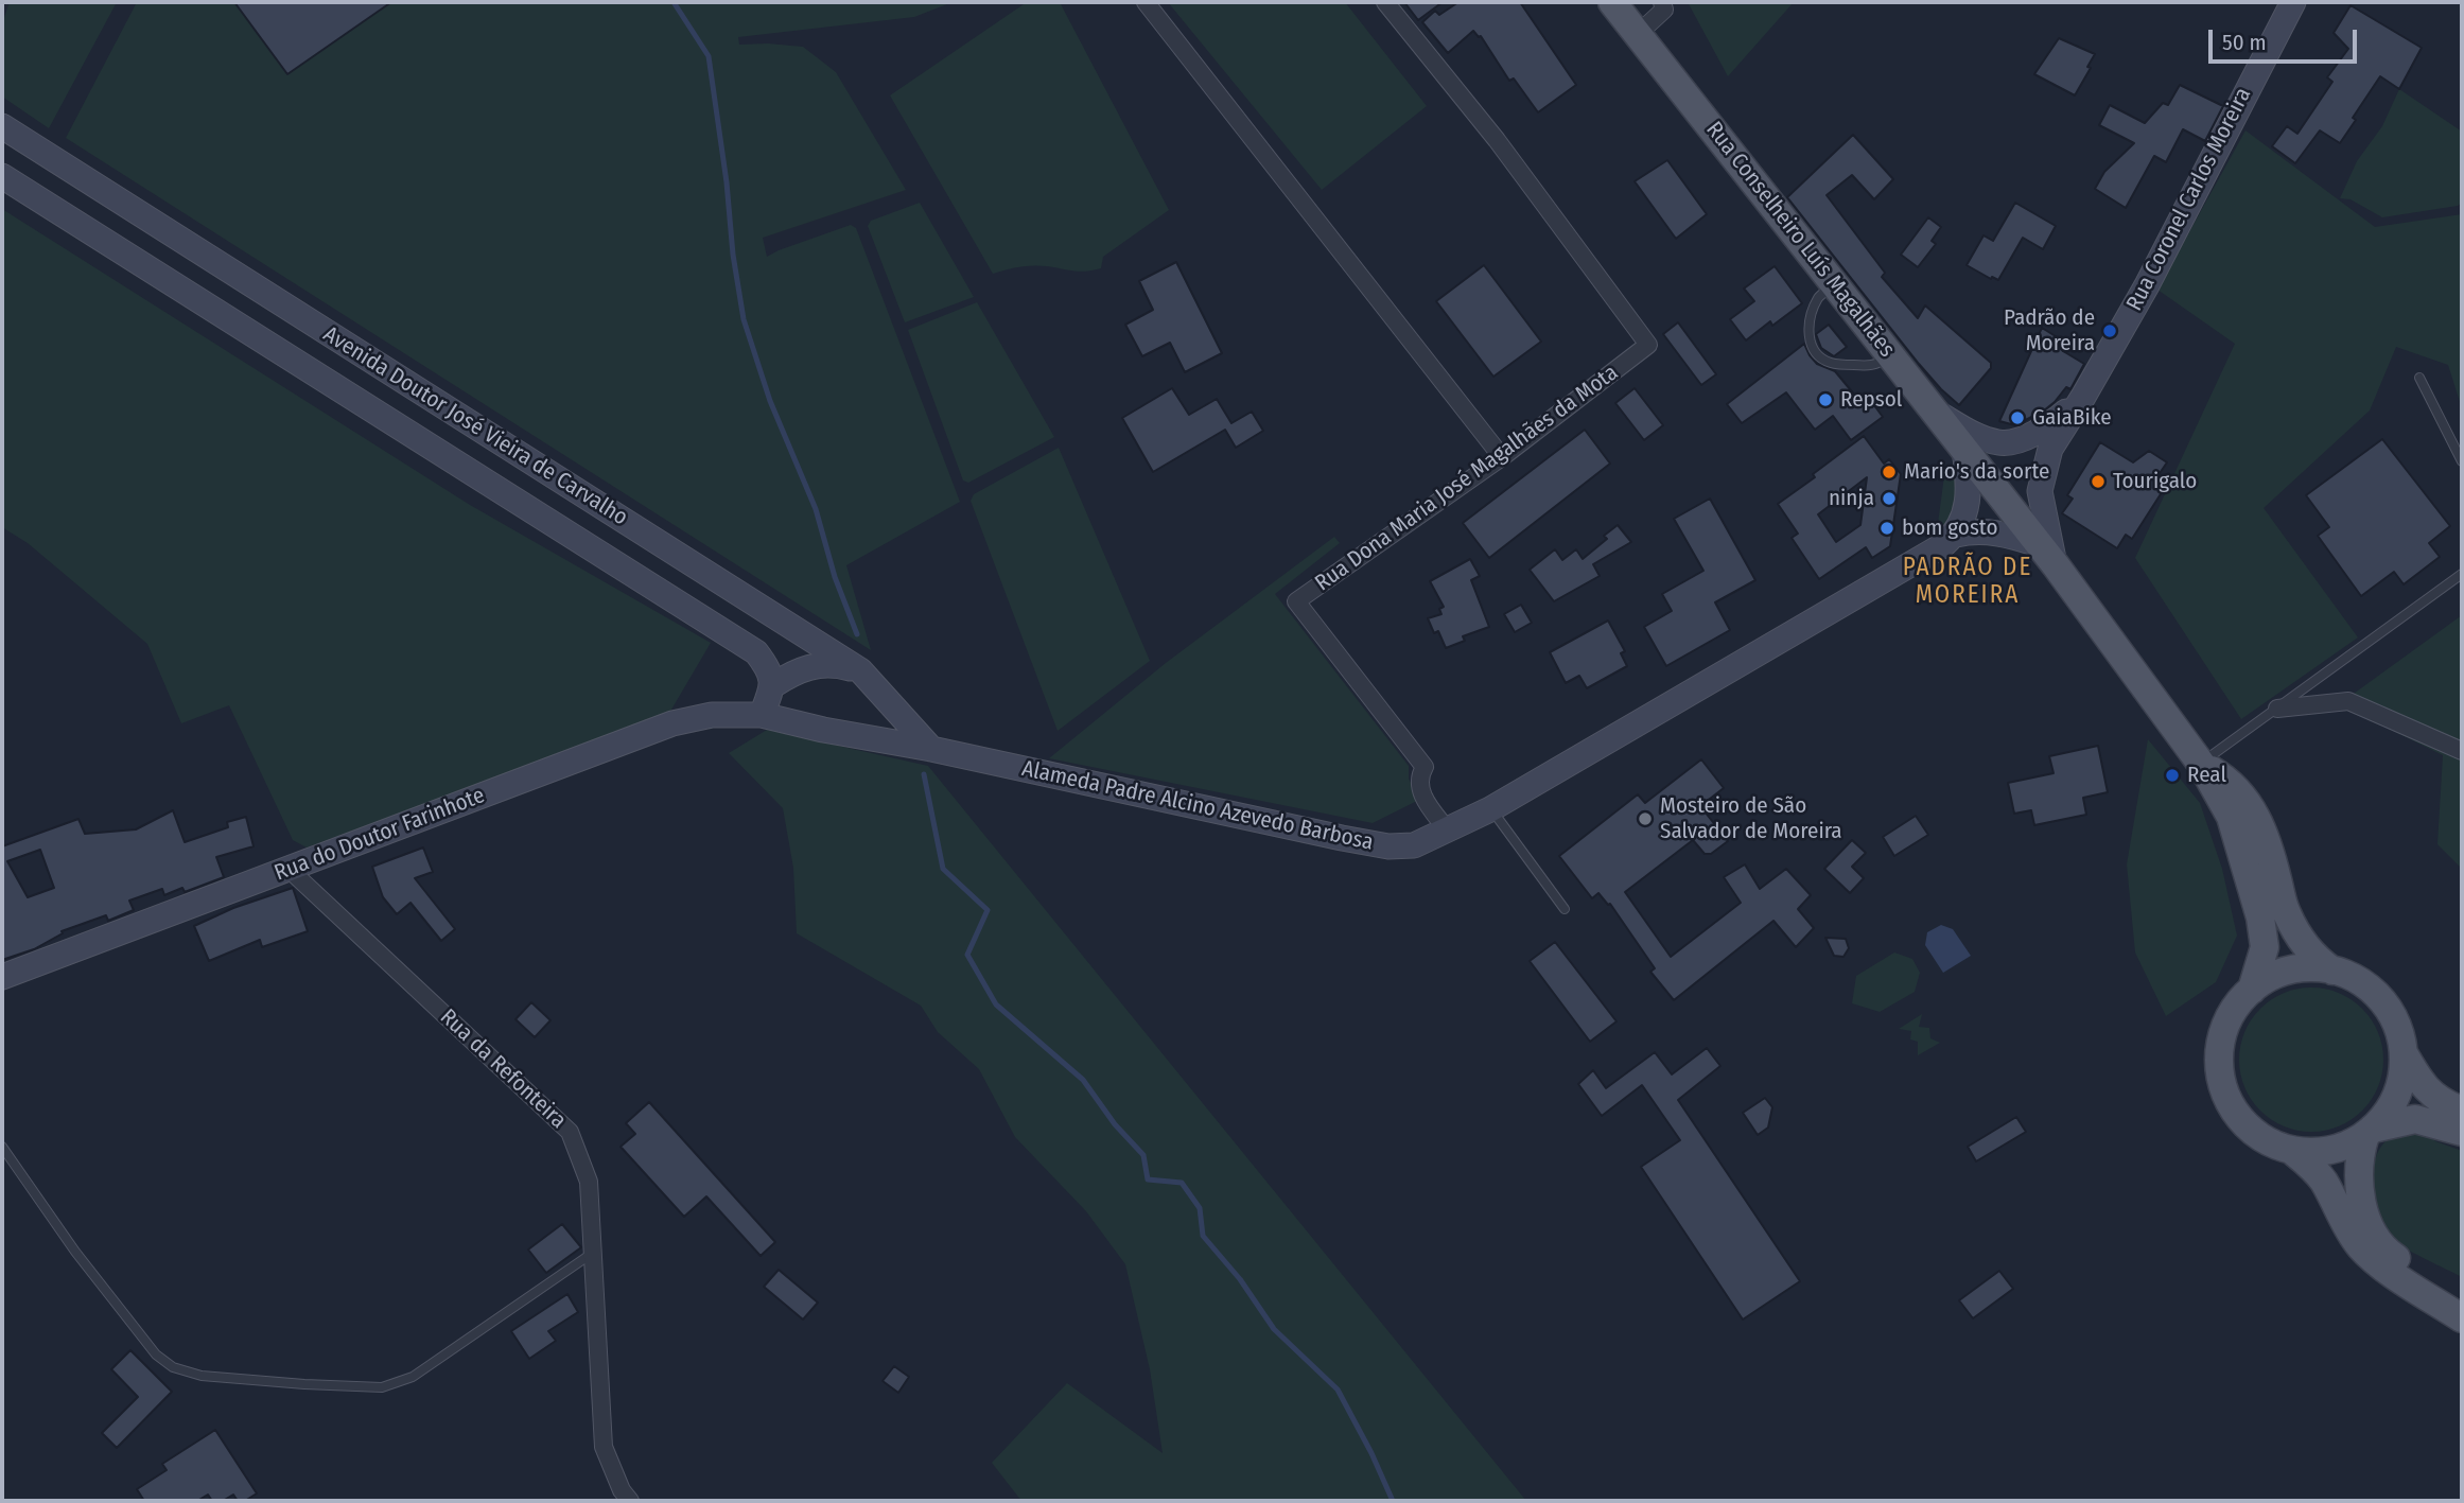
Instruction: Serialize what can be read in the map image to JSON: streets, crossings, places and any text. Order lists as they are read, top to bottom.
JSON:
{
  "streets": {
    "main road": [
      "Rua Coronel Carlos Moreira",
      "Rua Conselheiro Luís Magalhães",
      "Avenida Doutor José Vieira de Carvalho",
      "Alameda Padre Alcino Azevedo Barbosa",
      "Rua do Doutor Farinhote"
    ],
    "street": ["Rua Dona Maria José Magalhães da Mota", "Rua da Refonteira"]
  },
  "crossings": [
    ["Rua Coronel Carlos Moreira", "Rua Conselheiro Luís Magalhães"],
    ["Avenida Doutor José Vieira de Carvalho", "Alameda Padre Alcino Azevedo Barbosa"],
    ["Rua Dona Maria José Magalhães da Mota", "Alameda Padre Alcino Azevedo Barbosa"],
    ["Alameda Padre Alcino Azevedo Barbosa", "Rua do Doutor Farinhote"],
    ["Rua do Doutor Farinhote", "Rua da Refonteira"]
  ],
  "districts": ["PADRÃO DE MOREIRA"],
  "places": [
    "Padrão de Moreira",
    "Repsol",
    "GaiaBike",
    "Mario's da sorte",
    "Tourigalo",
    "ninja",
    "bom gosto",
    "Real",
    "Mosteiro de São Salvador de Moreira"
  ],
  "scale_bar": "50 m"
}
